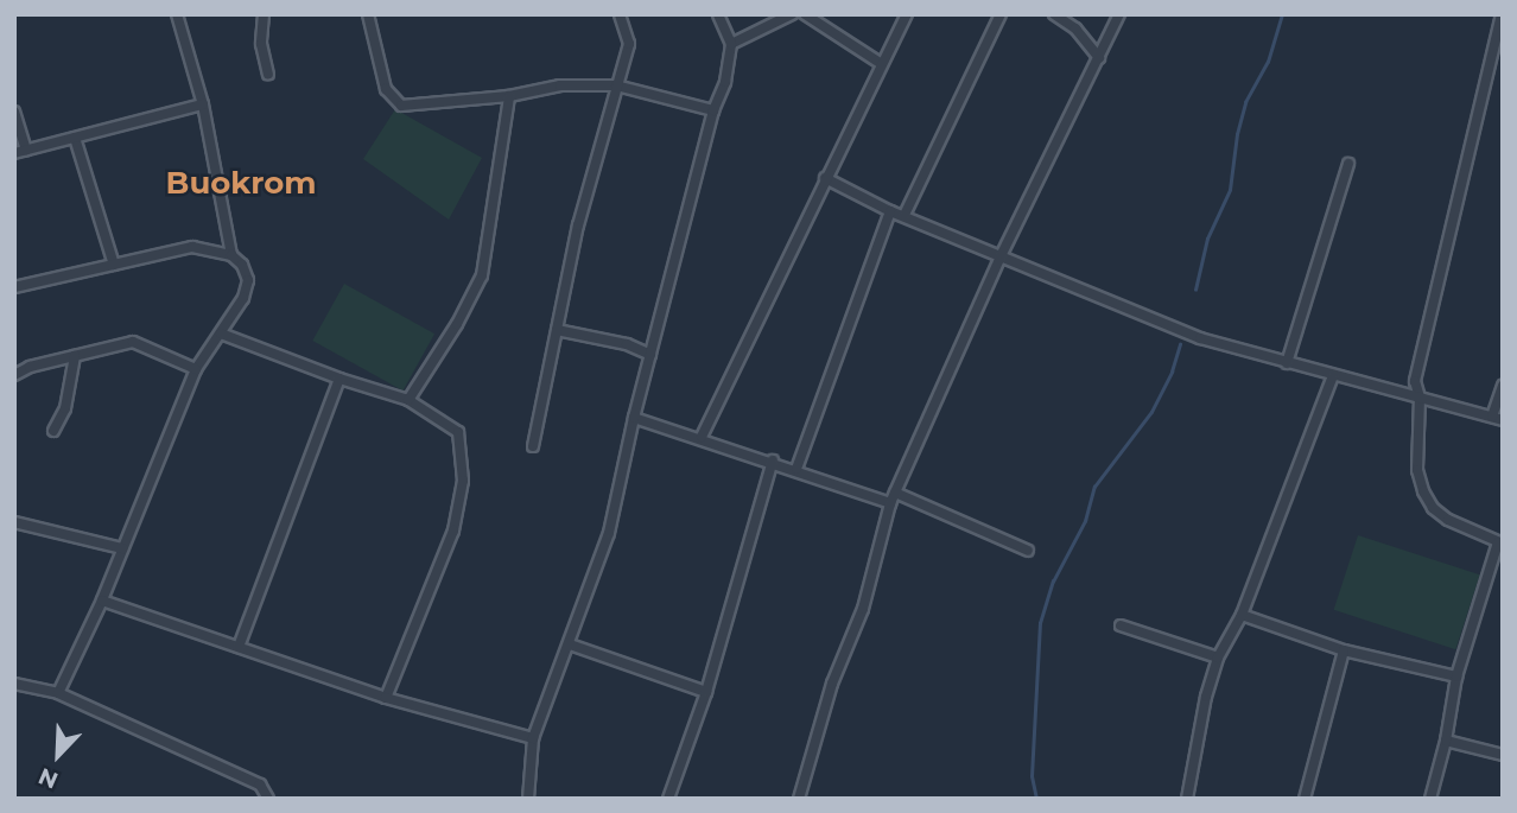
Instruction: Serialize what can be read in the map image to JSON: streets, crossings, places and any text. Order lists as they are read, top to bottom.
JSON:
{
  "districts": ["Buokrom"],
  "north": "bottom left"
}
